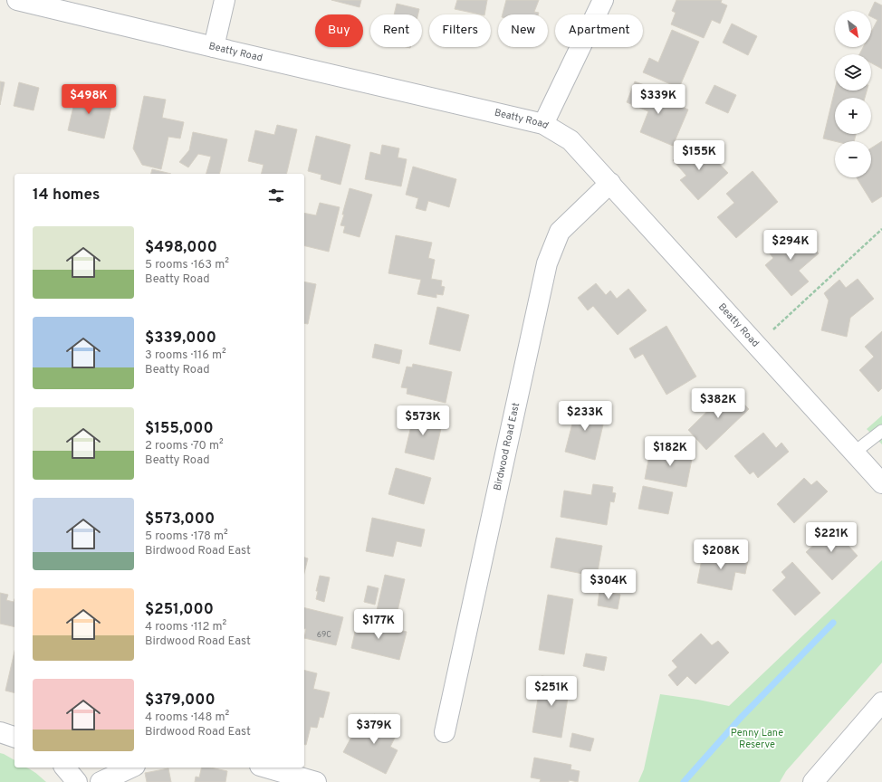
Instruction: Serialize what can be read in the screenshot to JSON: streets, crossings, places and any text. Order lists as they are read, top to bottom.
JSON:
{
  "streets": {
    "street": ["Beatty Road", "Birdwood Road East"]
  },
  "crossings": [
    ["Beatty Road", "Birdwood Road East"]
  ],
  "parks": ["Penny Lane Reserve"],
  "house_numbers": ["69C"],
  "north": "bottom right",
  "page": {
    "map_buttons": ["+", "−"],
    "chip": [
      "Buy",
      "Rent",
      "Filters",
      "New",
      "Apartment"
    ],
    "price": [
      "$498K",
      "$339K",
      "$155K",
      "$294K",
      "$382K",
      "$233K",
      "$573K",
      "$182K",
      "$221K",
      "$208K",
      "$304K",
      "$177K",
      "$251K",
      "$379K"
    ],
    "heading": "14 homes",
    "list": [
      {
        "name": "$498,000",
        "note": "5 rooms · 163 m² · Beatty Road"
      },
      {
        "name": "$339,000",
        "note": "3 rooms · 116 m² · Beatty Road"
      },
      {
        "name": "$155,000",
        "note": "2 rooms · 70 m² · Beatty Road"
      },
      {
        "name": "$573,000",
        "note": "5 rooms · 178 m² · Birdwood Road East"
      },
      {
        "name": "$251,000",
        "note": "4 rooms · 112 m² · Birdwood Road East"
      },
      {
        "name": "$379,000",
        "note": "4 rooms · 148 m² · Birdwood Road East"
      }
    ]
  }
}
